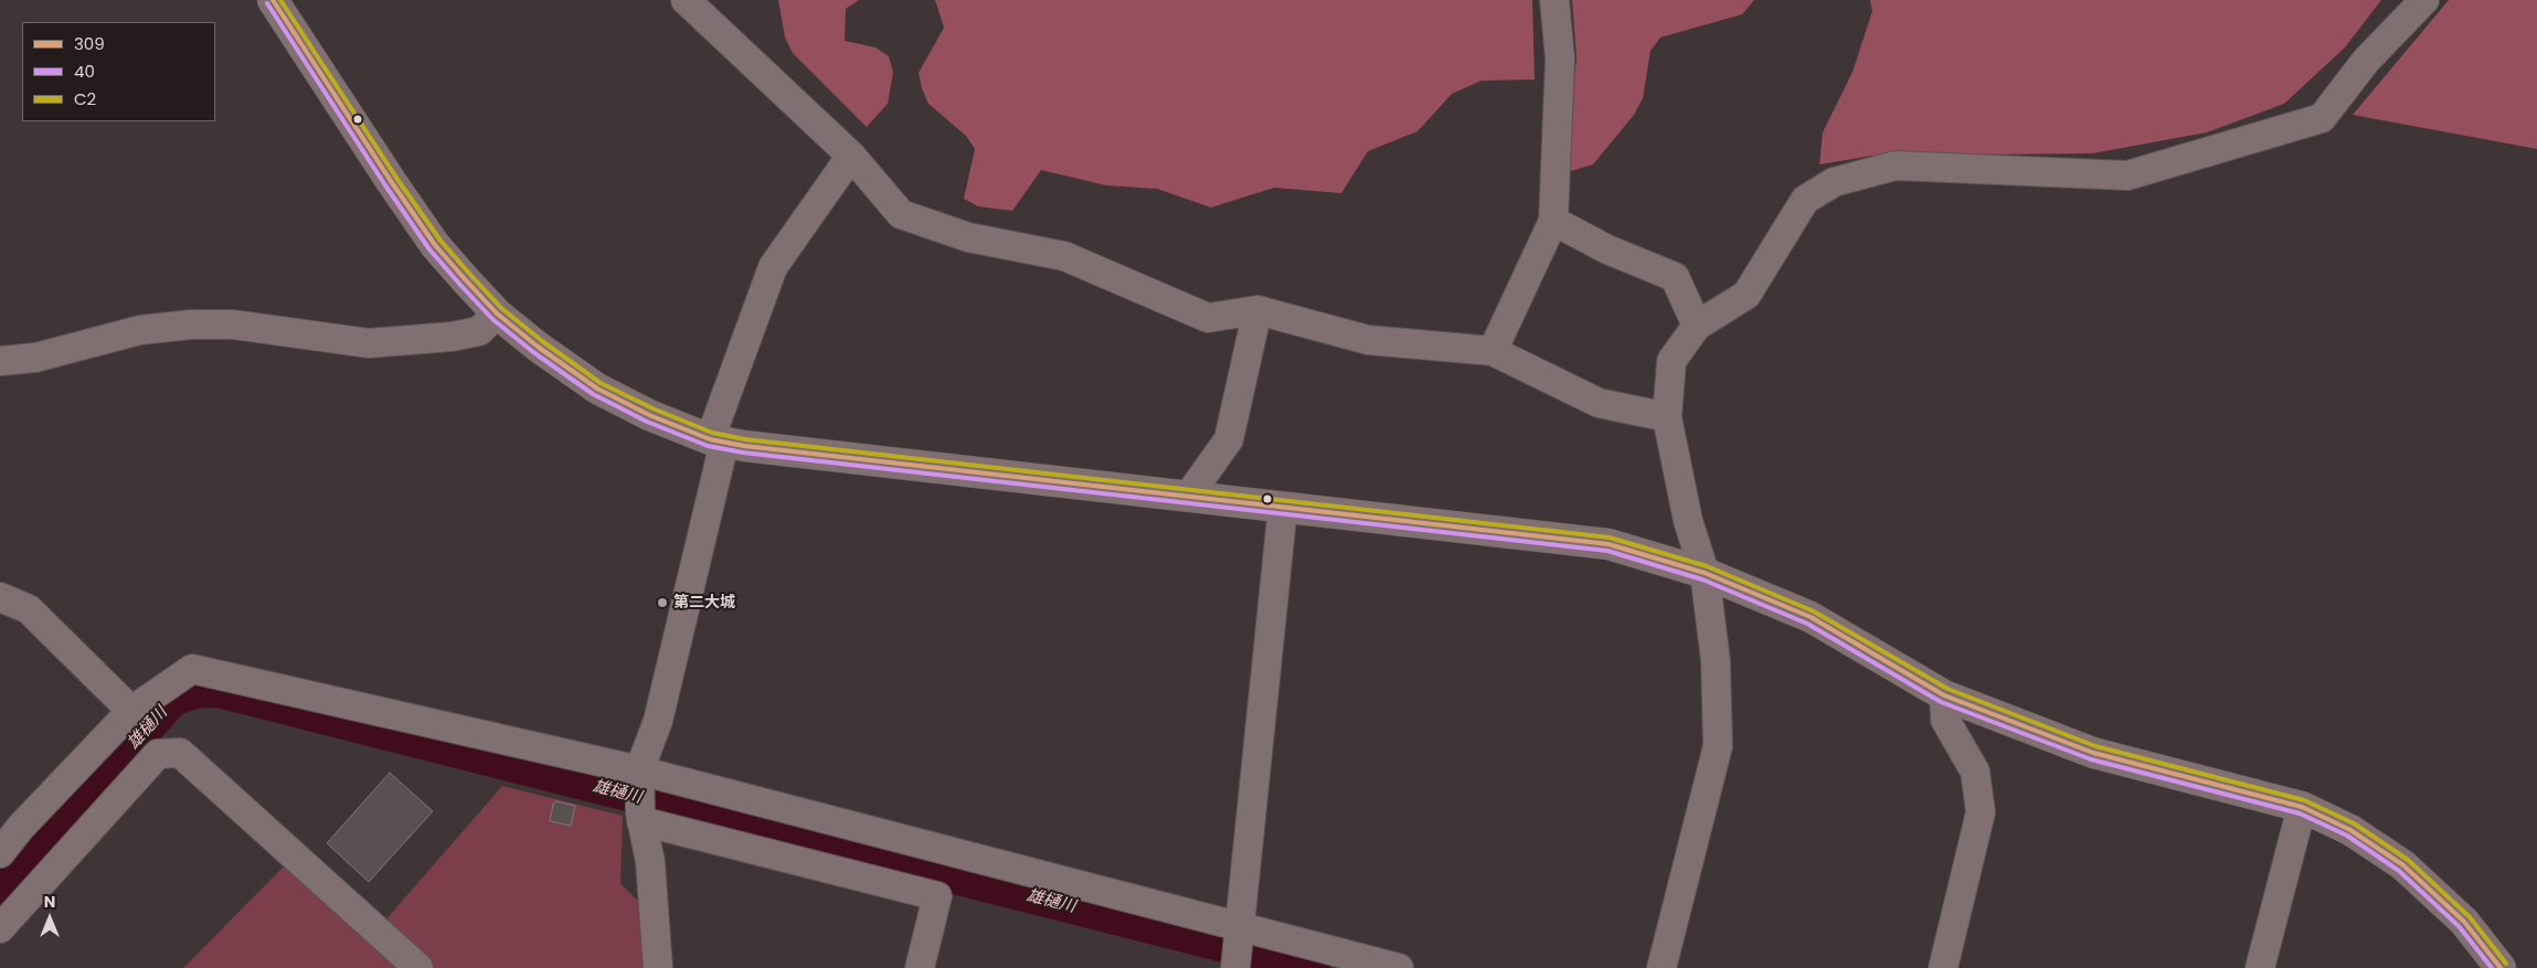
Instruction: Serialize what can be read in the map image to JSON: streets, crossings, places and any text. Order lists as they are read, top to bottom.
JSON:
{
  "water": ["雄樋川"],
  "places": ["第二大城"],
  "lines": ["transit line 309", "transit line C2", "transit line 40"],
  "legend": ["309", "40", "C2"],
  "north": "top"
}
